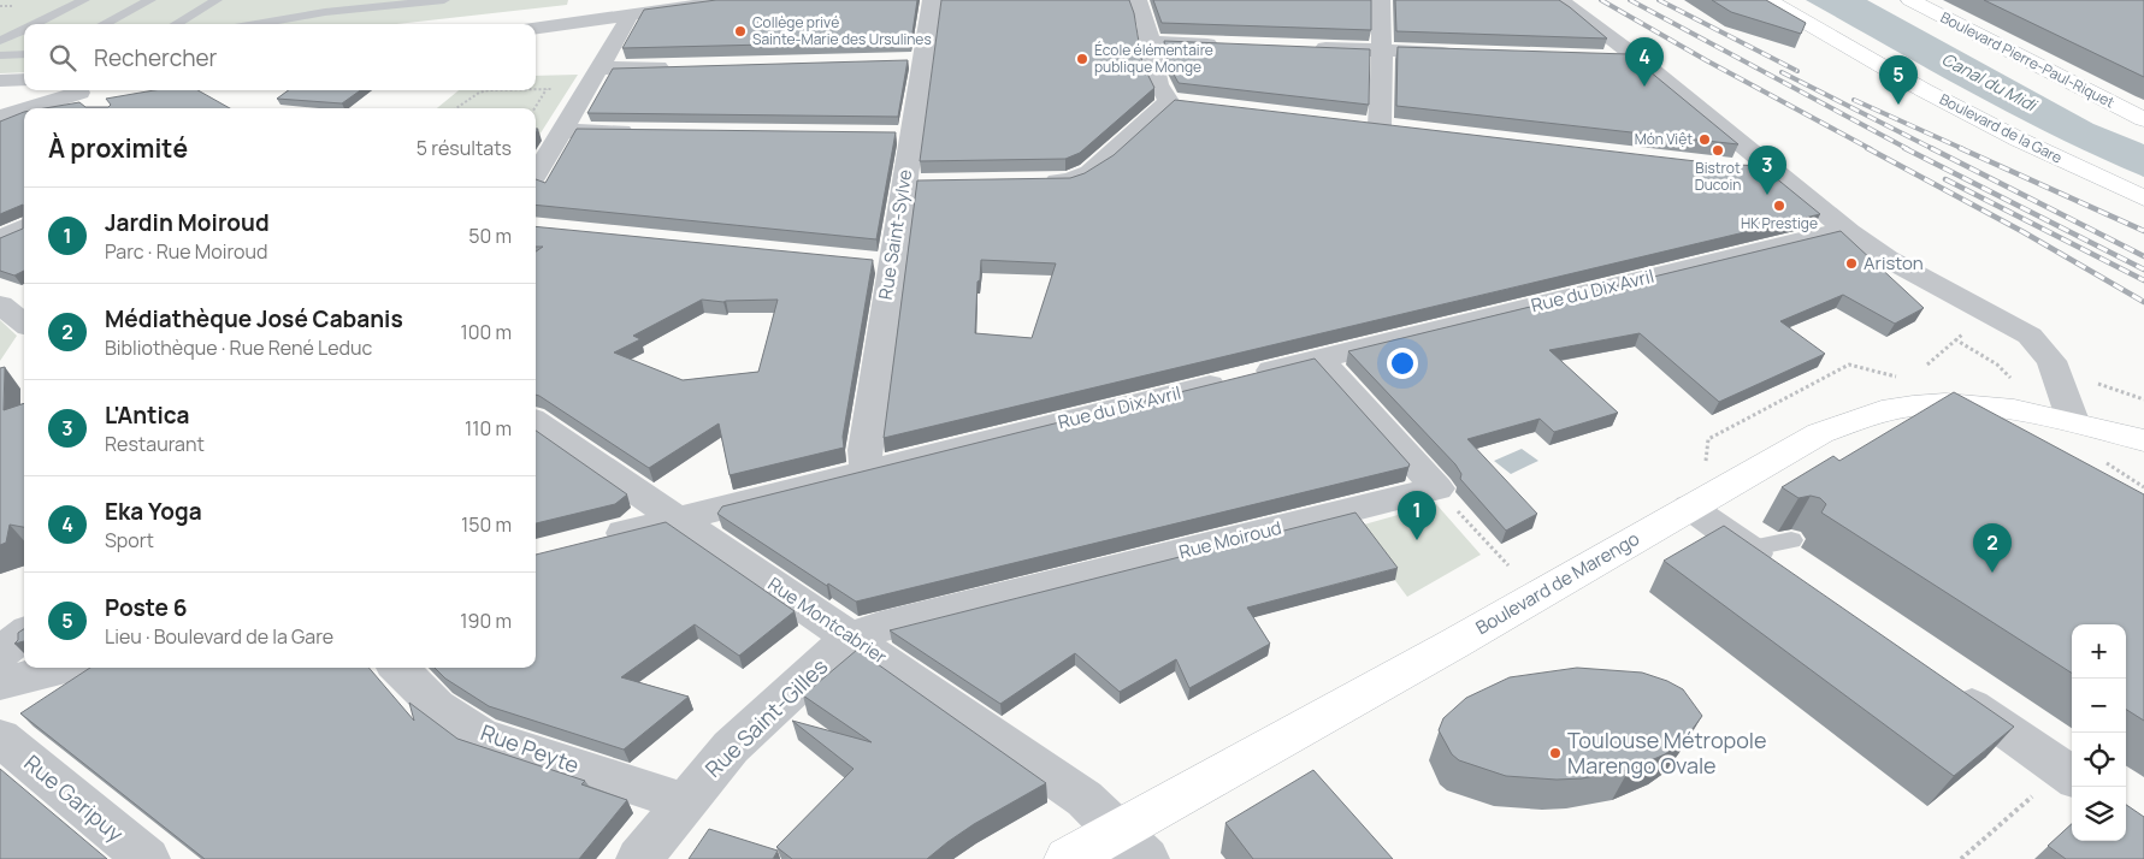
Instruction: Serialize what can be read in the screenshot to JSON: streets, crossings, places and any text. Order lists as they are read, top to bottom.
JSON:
{
  "streets": {
    "main road": ["Boulevard Pierre-Paul-Riquet", "Boulevard de la Gare", "Boulevard de Marengo"],
    "street": [
      "Rue Saint-Sylve",
      "Rue du Dix Avril",
      "Rue Moiroud",
      "Rue Montcabrier",
      "Rue Saint-Gilles",
      "Rue Peyte",
      "Rue Garipuy"
    ]
  },
  "crossings": [
    ["Rue Saint-Sylve", "Rue du Dix Avril"],
    ["Rue du Dix Avril", "Rue Montcabrier"],
    ["Rue Moiroud", "Rue Montcabrier"],
    ["Rue Moiroud", "Rue Saint-Gilles"],
    ["Boulevard de Marengo", "Rue Montcabrier"],
    ["Rue Montcabrier", "Rue Saint-Gilles"],
    ["Rue Saint-Gilles", "Rue Peyte"]
  ],
  "water": ["Canal du Midi"],
  "places": [
    "Collège privé Sainte-Marie des Ursulines",
    "École élémentaire publique Monge",
    "Món Việt",
    "Bistrot Ducoin",
    "HK Prestige",
    "Ariston",
    "Toulouse Métropole Marengo Ovale"
  ],
  "page": {
    "search": "Rechercher",
    "pins": [
      "4",
      "5",
      "3",
      "1",
      "2"
    ],
    "heading": ["À proximité", "5 résultats"],
    "list": [
      {
        "mark": "1",
        "name": "Jardin Moiroud",
        "note": "Parc · Rue Moiroud",
        "value": "50 m"
      },
      {
        "mark": "2",
        "name": "Médiathèque José Cabanis",
        "note": "Bibliothèque · Rue René Leduc",
        "value": "100 m"
      },
      {
        "mark": "3",
        "name": "L'Antica",
        "note": "Restaurant",
        "value": "110 m"
      },
      {
        "mark": "4",
        "name": "Eka Yoga",
        "note": "Sport",
        "value": "150 m"
      },
      {
        "mark": "5",
        "name": "Poste 6",
        "note": "Lieu · Boulevard de la Gare",
        "value": "190 m"
      }
    ],
    "map_buttons": ["+", "−"]
  }
}
